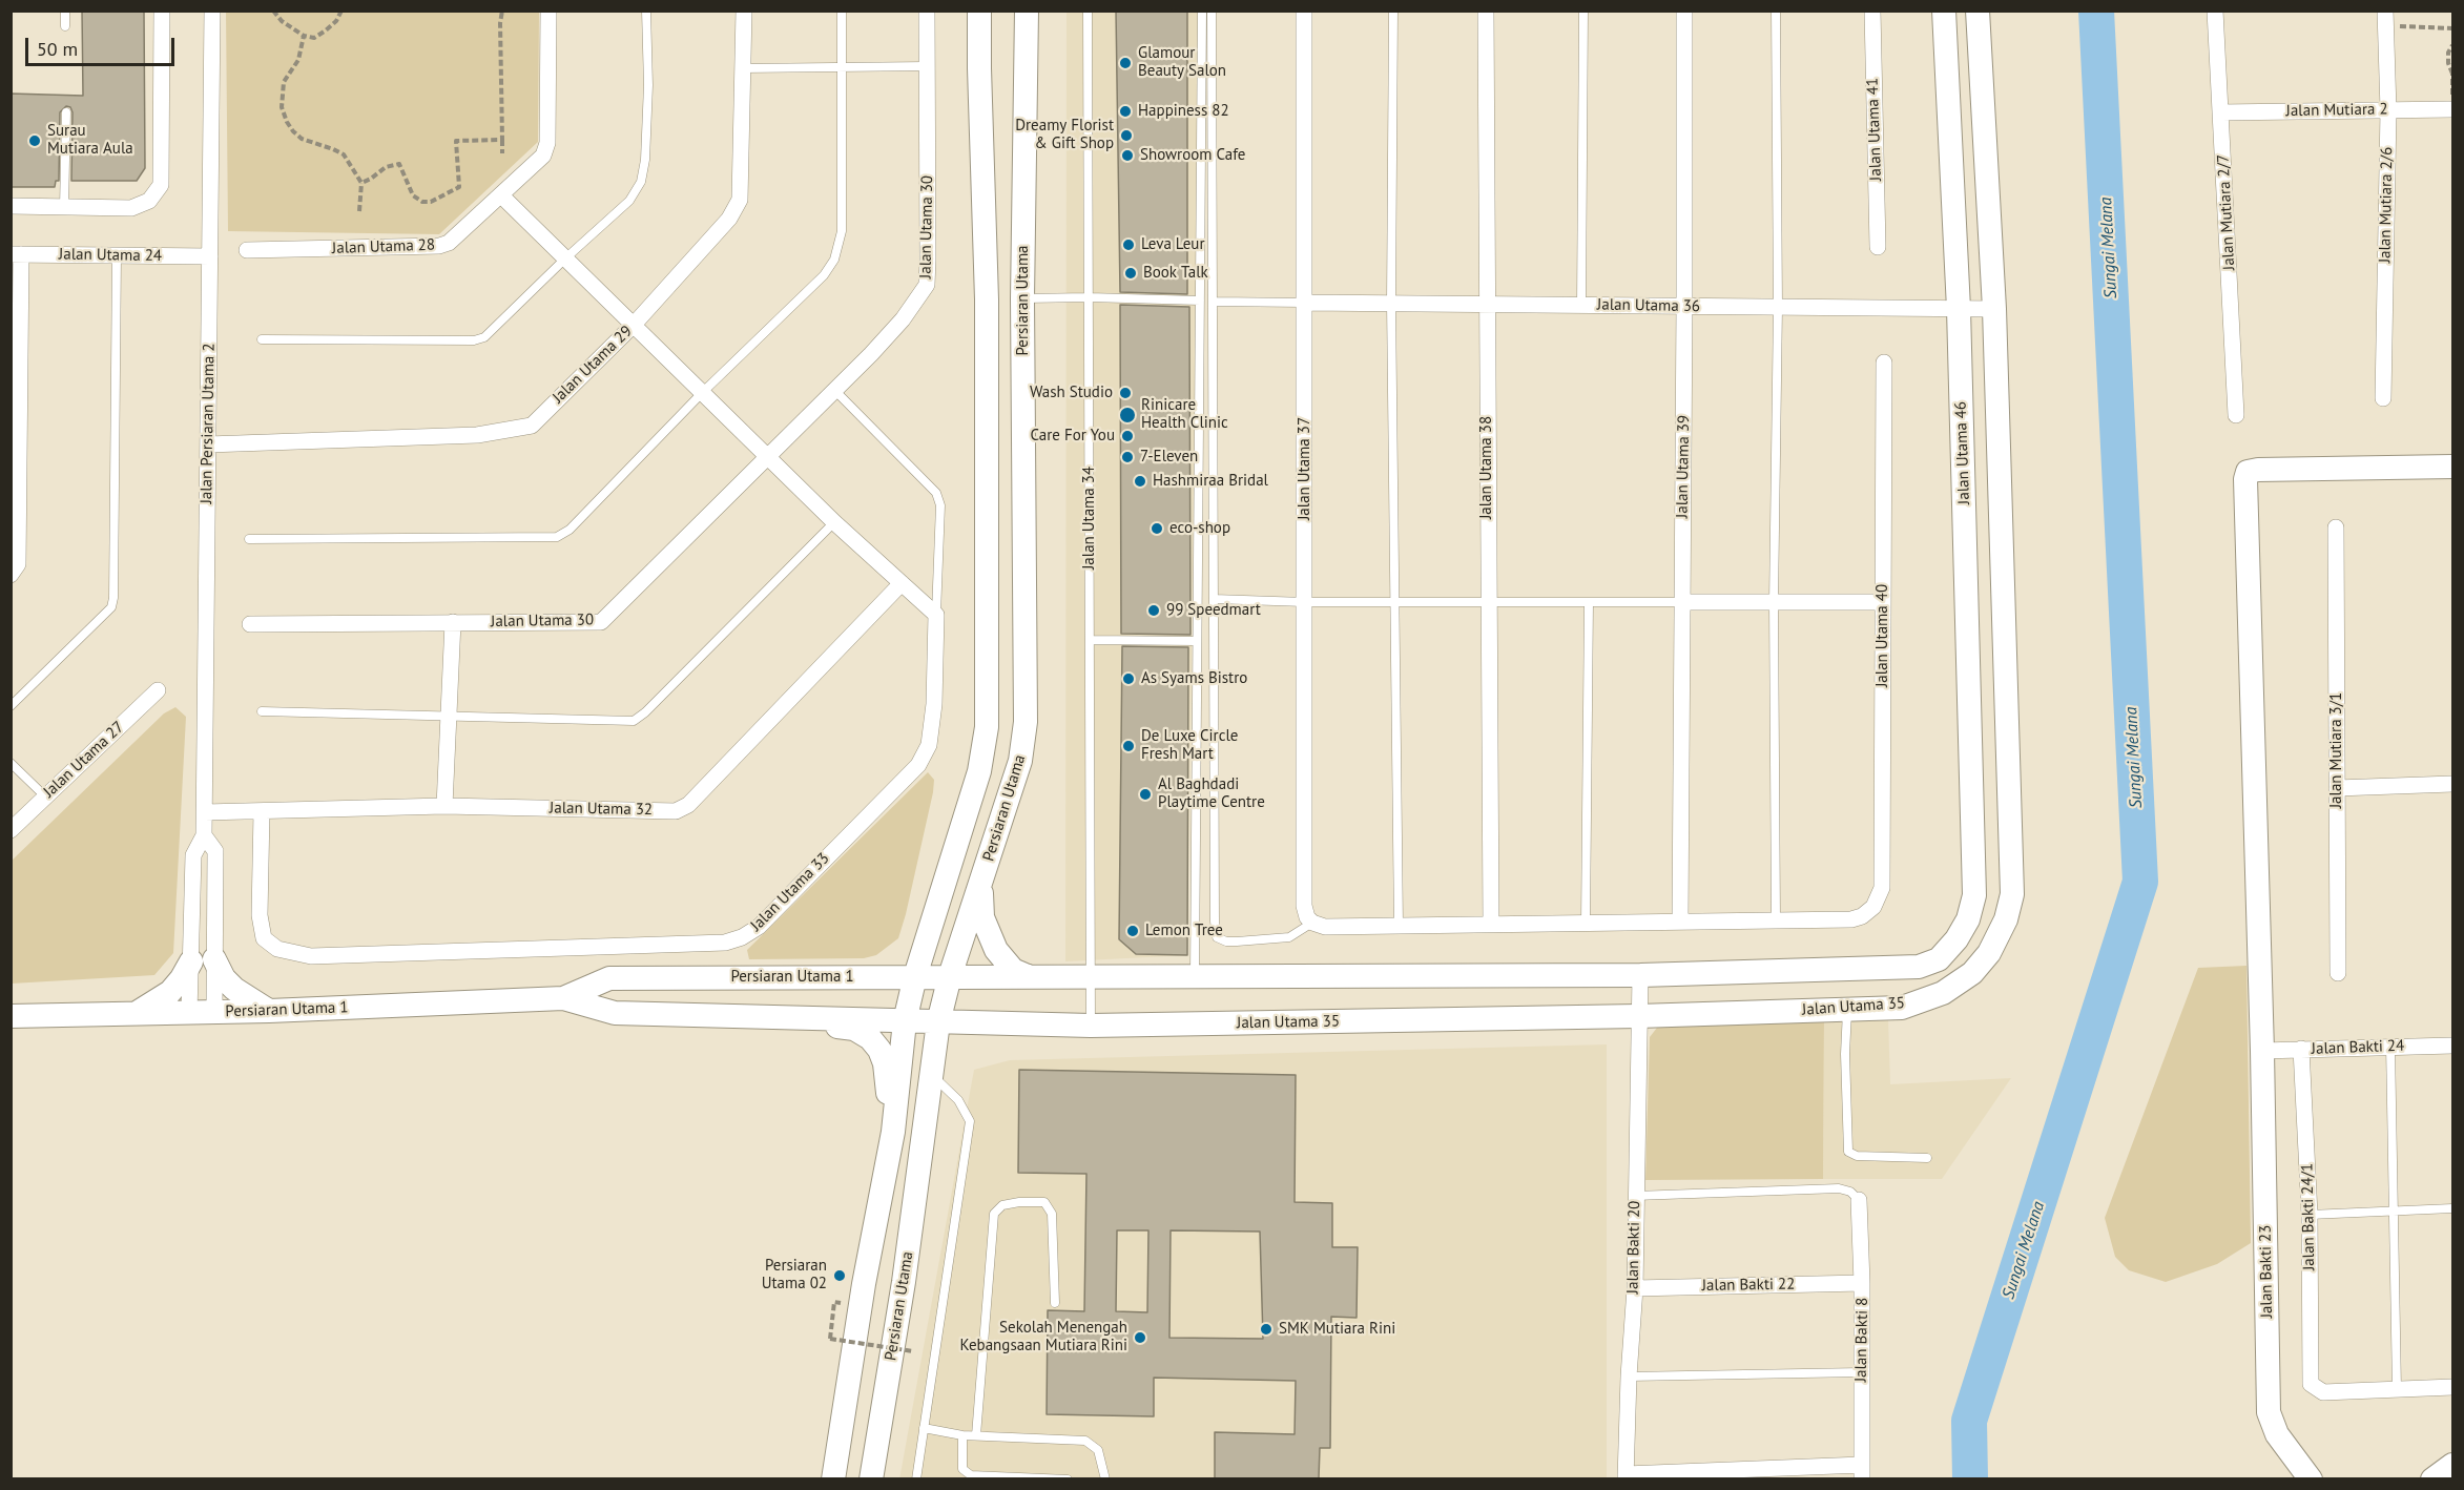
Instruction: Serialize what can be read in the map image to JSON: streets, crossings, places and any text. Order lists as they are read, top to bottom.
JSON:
{
  "streets": {
    "street": [
      "Jalan Mutiara 2",
      "Jalan Utama 41",
      "Jalan Mutiara 2/6",
      "Jalan Mutiara 2/7",
      "Jalan Utama 30",
      "Jalan Utama 28",
      "Jalan Utama 24",
      "Persiaran Utama",
      "Jalan Utama 36",
      "Jalan Utama 29",
      "Jalan Persiaran Utama 2",
      "Jalan Utama 46",
      "Jalan Utama 39",
      "Jalan Utama 38",
      "Jalan Utama 37",
      "Jalan Utama 40",
      "Jalan Mutiara 3/1",
      "Jalan Utama 27",
      "Jalan Utama 32",
      "Jalan Utama 33",
      "Persiaran Utama 1",
      "Jalan Utama 35",
      "Jalan Bakti 24",
      "Jalan Bakti 24/1",
      "Jalan Bakti 20",
      "Jalan Bakti 23",
      "Jalan Bakti 22",
      "Jalan Bakti 8"
    ],
    "lane": ["Jalan Utama 34"]
  },
  "crossings": [
    ["Jalan Mutiara 2", "Jalan Mutiara 2/6"],
    ["Jalan Mutiara 2", "Jalan Mutiara 2/7"],
    ["Jalan Utama 30", "Jalan Utama 33"],
    ["Jalan Utama 24", "Jalan Persiaran Utama 2"],
    ["Persiaran Utama", "Persiaran Utama 1"],
    ["Persiaran Utama", "Jalan Utama 35"],
    ["Jalan Utama 36", "Jalan Utama 46"],
    ["Jalan Utama 36", "Jalan Utama 39"],
    ["Jalan Utama 36", "Jalan Utama 38"],
    ["Jalan Utama 36", "Jalan Utama 37"],
    ["Jalan Utama 36", "Jalan Utama 35"],
    ["Jalan Utama 29", "Jalan Persiaran Utama 2"],
    ["Jalan Persiaran Utama 2", "Jalan Utama 32"],
    ["Jalan Persiaran Utama 2", "Persiaran Utama 1"],
    ["Jalan Utama 34", "Jalan Utama 35"],
    ["Jalan Utama 32", "Jalan Utama 33"],
    ["Persiaran Utama 1", "Jalan Utama 35"],
    ["Jalan Utama 35", "Jalan Bakti 20"],
    ["Jalan Bakti 24", "Jalan Bakti 24/1"],
    ["Jalan Bakti 24", "Jalan Bakti 23"],
    ["Jalan Bakti 20", "Jalan Bakti 22"],
    ["Jalan Bakti 22", "Jalan Bakti 8"]
  ],
  "water": ["Sungai Melana"],
  "places": [
    "Glamour Beauty Salon",
    "Happiness 82",
    "Dreamy Florist & Gift Shop",
    "Surau Mutiara Aula",
    "Showroom Cafe",
    "Leva Leur",
    "Book Talk",
    "Wash Studio",
    "Rinicare Health Clinic",
    "Care For You",
    "7-Eleven",
    "Hashmiraa Bridal",
    "eco-shop",
    "99 Speedmart",
    "As Syams Bistro",
    "De Luxe Circle Fresh Mart",
    "Al Baghdadi Playtime Centre",
    "Lemon Tree",
    "Persiaran Utama 02",
    "SMK Mutiara Rini",
    "Sekolah Menengah Kebangsaan Mutiara Rini"
  ],
  "scale_bar": "50 m"
}
